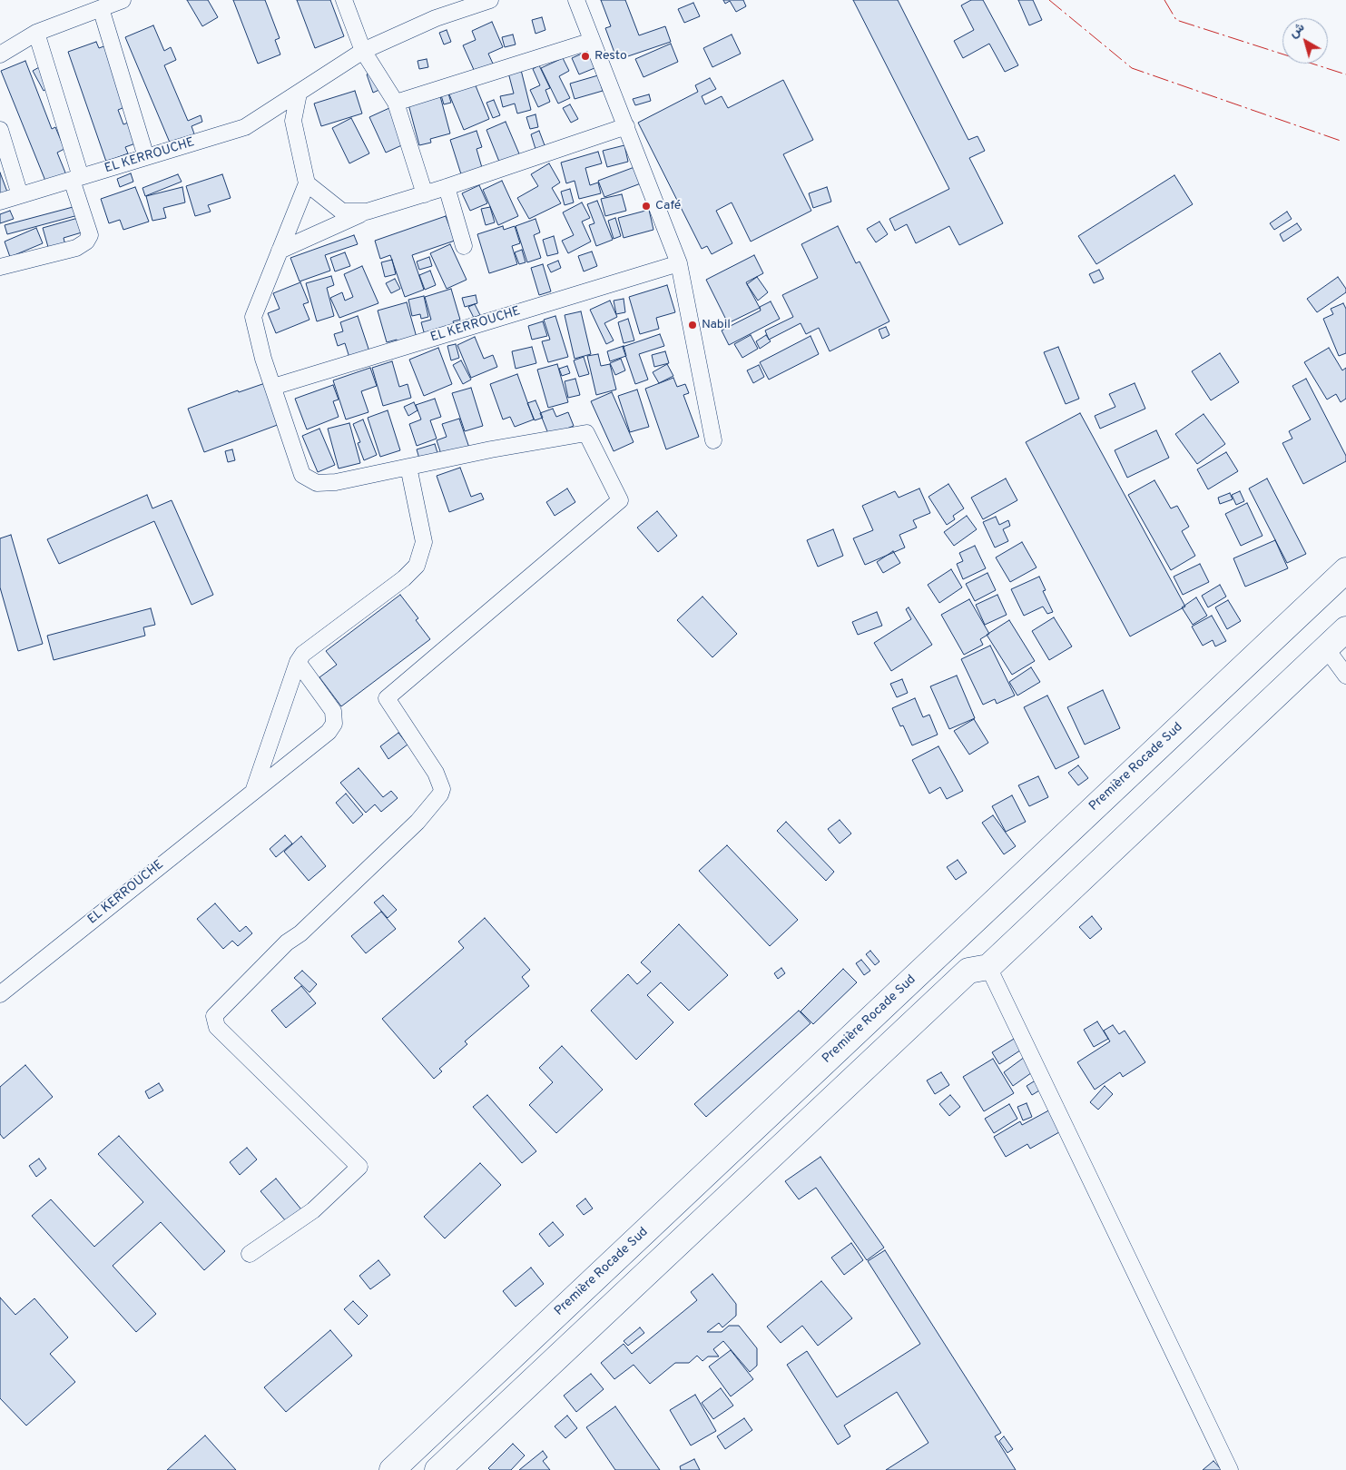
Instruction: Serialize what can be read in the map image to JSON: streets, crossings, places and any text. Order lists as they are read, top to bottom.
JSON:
{
  "streets": {
    "highway": ["Première Rocade Sud"],
    "street": ["EL KERROUCHE"]
  },
  "places": ["Resto", "Café", "Nabil"],
  "north": "top left"
}
